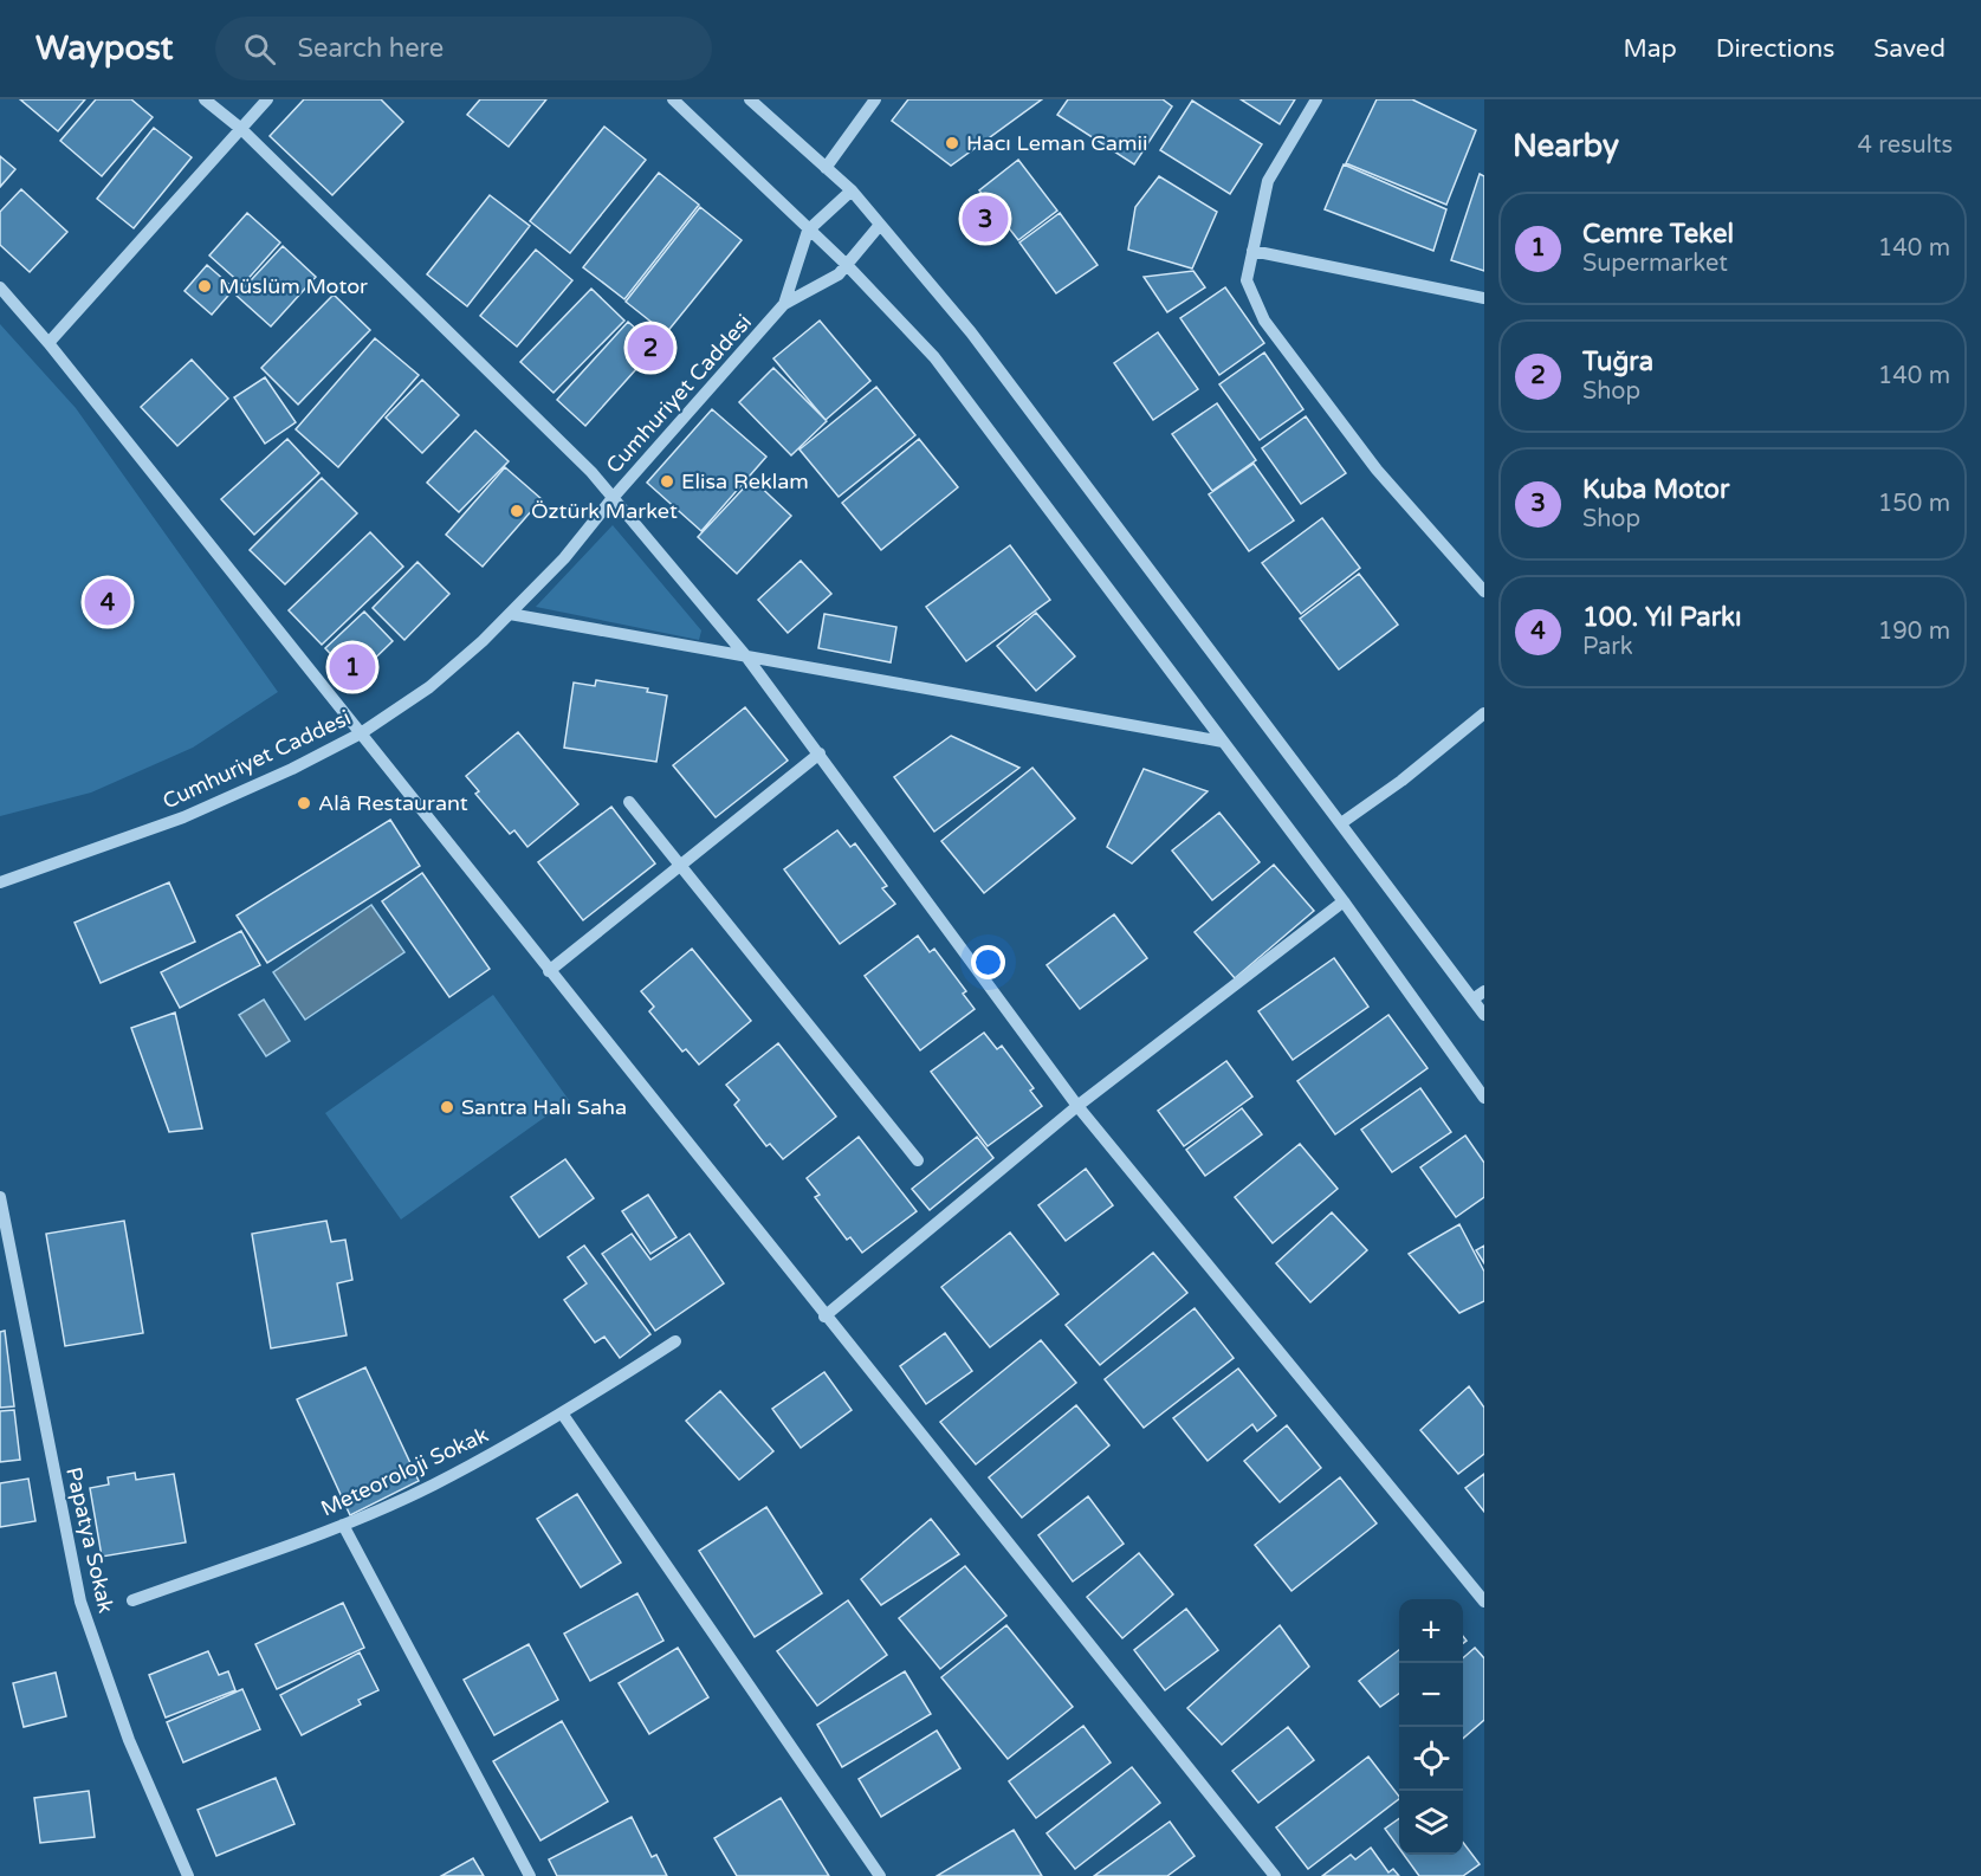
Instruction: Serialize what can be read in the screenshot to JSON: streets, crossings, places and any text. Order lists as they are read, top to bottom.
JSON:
{
  "streets": {
    "street": ["Cumhuriyet Caddesi", "Meteoroloji Sokak", "Papatya Sokak"]
  },
  "places": [
    "Hacı Leman Camii",
    "Müslüm Motor",
    "Elisa Reklam",
    "Öztürk Market",
    "Alâ Restaurant",
    "Santra Halı Saha"
  ],
  "page": {
    "header": "Waypost",
    "search": "Search here",
    "nav": ["Map", "Directions", "Saved"],
    "heading": ["Nearby", "4 results"],
    "list": [
      {
        "mark": "1",
        "name": "Cemre Tekel",
        "note": "Supermarket",
        "value": "140 m"
      },
      {
        "mark": "2",
        "name": "Tuğra",
        "note": "Shop",
        "value": "140 m"
      },
      {
        "mark": "3",
        "name": "Kuba Motor",
        "note": "Shop",
        "value": "150 m"
      },
      {
        "mark": "4",
        "name": "100. Yıl Parkı",
        "note": "Park",
        "value": "190 m"
      }
    ],
    "pins": [
      "3",
      "2",
      "4",
      "1"
    ],
    "map_buttons": ["+", "−"]
  }
}
